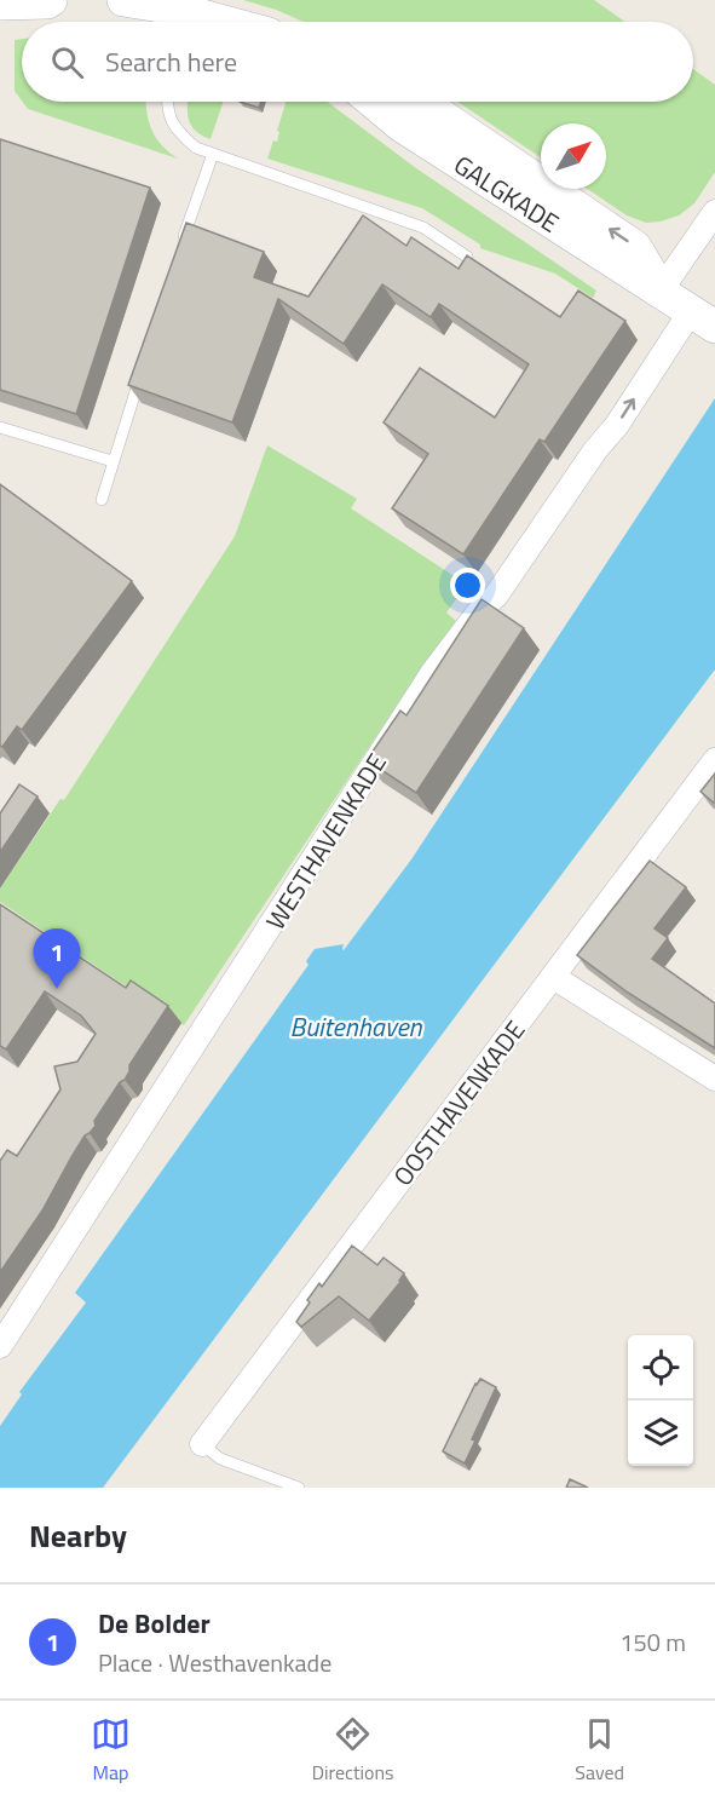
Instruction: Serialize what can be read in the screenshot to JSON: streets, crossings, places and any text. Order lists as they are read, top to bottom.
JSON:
{
  "streets": {
    "main road": ["GALGKADE"],
    "street": ["WESTHAVENKADE", "OOSTHAVENKADE"]
  },
  "crossings": [
    ["GALGKADE", "WESTHAVENKADE"]
  ],
  "one_way": ["WESTHAVENKADE"],
  "water": ["Buitenhaven"],
  "north": "top right",
  "page": {
    "search": "Search here",
    "pins": "1",
    "heading": "Nearby",
    "list": [
      {
        "mark": "1",
        "name": "De Bolder",
        "note": "Place · Westhavenkade",
        "value": "150 m"
      }
    ],
    "nav": ["Map", "Directions", "Saved"]
  }
}
